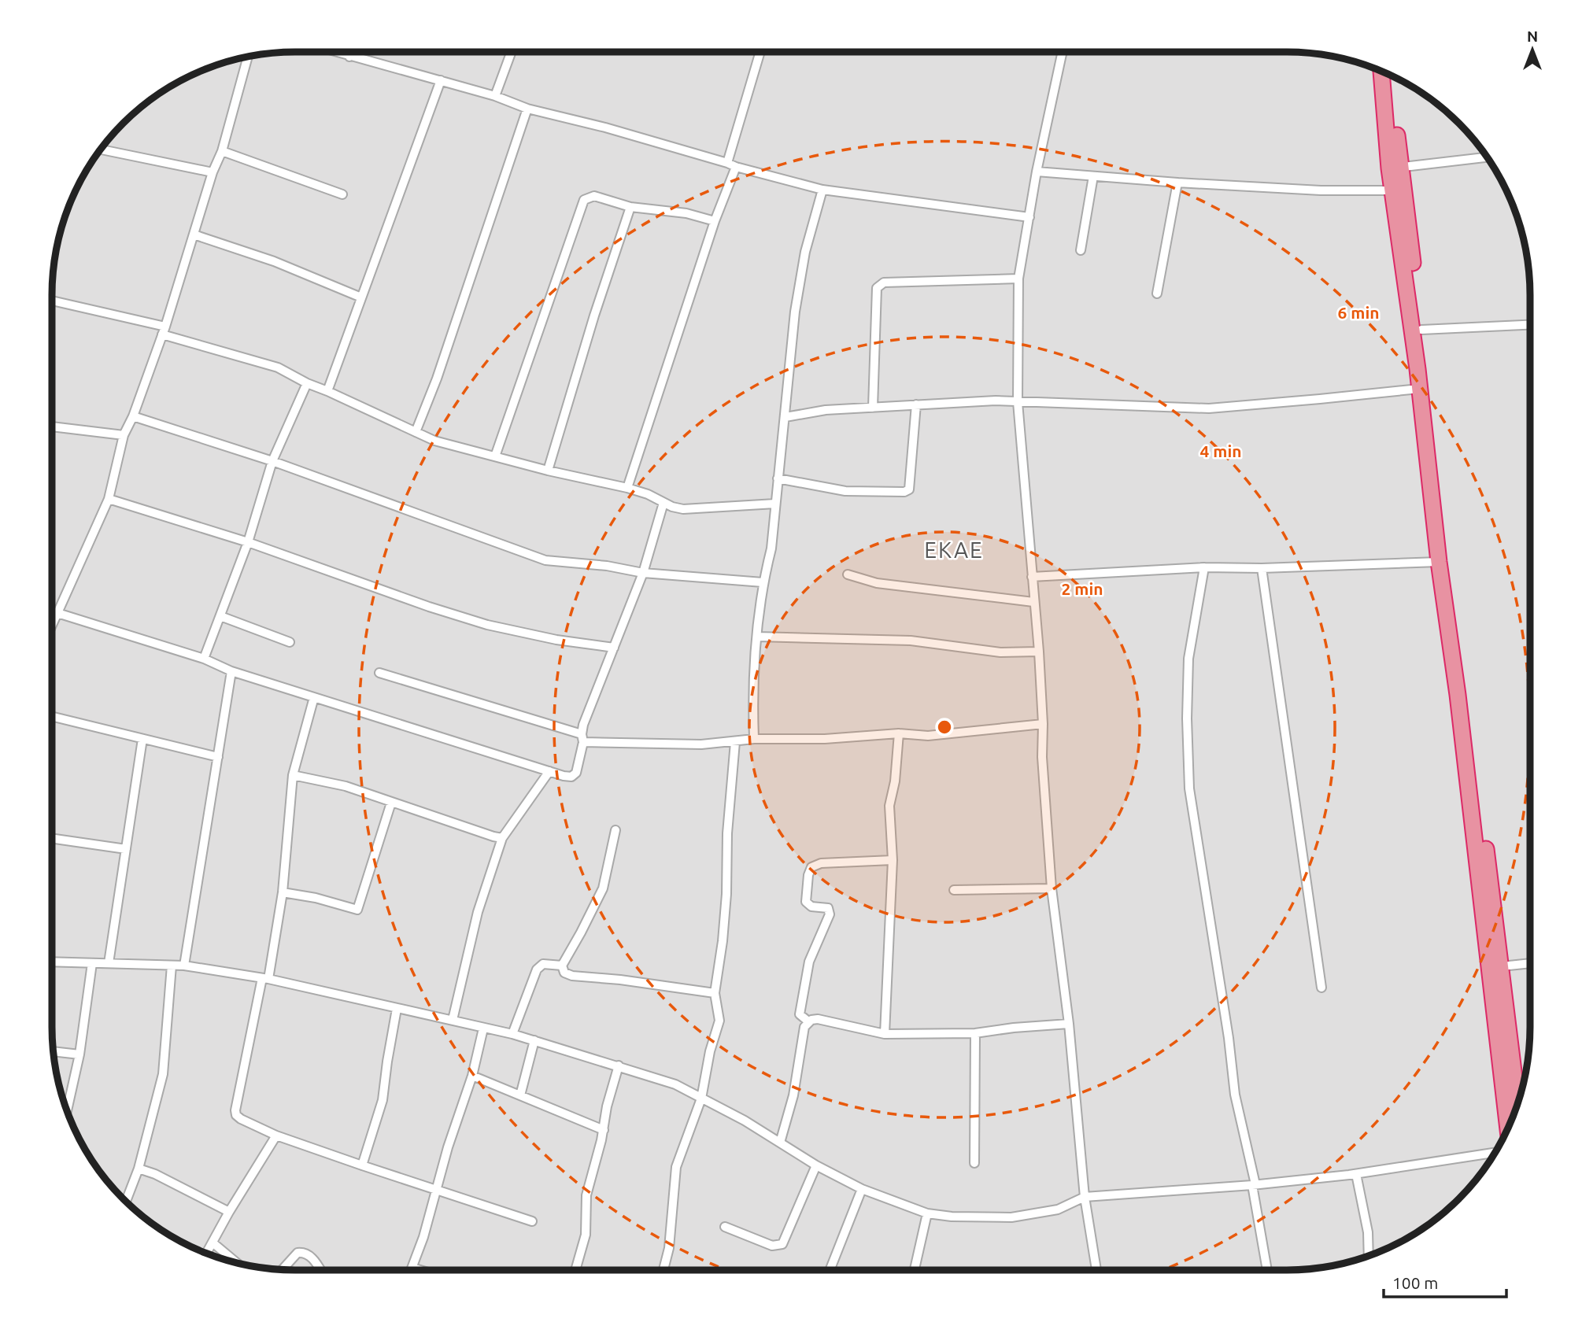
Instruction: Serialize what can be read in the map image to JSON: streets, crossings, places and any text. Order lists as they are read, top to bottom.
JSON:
{
  "districts": ["EKAE"],
  "scale_bar": "100 m",
  "north": "top",
  "rings": ["6 min", "4 min", "2 min"]
}
